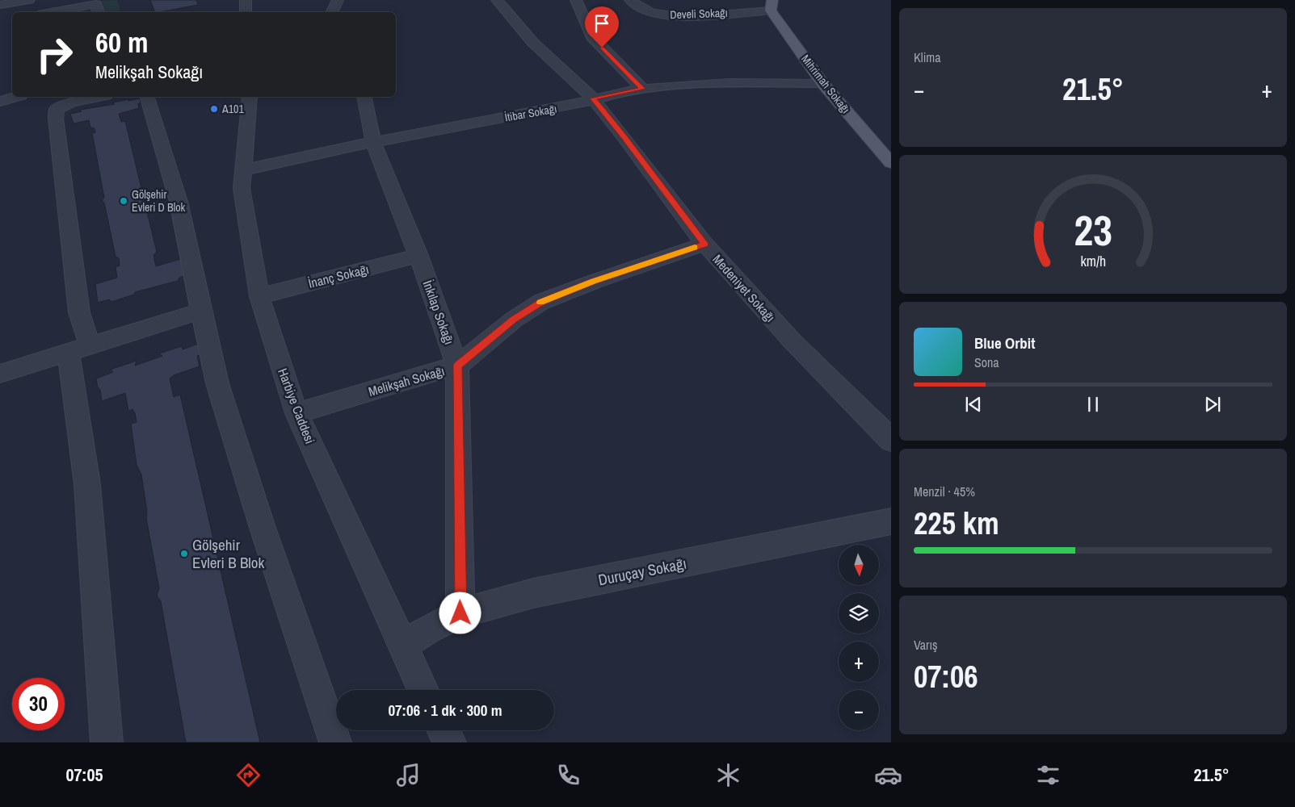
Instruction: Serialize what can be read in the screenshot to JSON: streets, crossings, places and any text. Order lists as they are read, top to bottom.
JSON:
{
  "streets": {
    "main road": ["Mihrimah Sokağı"],
    "street": [
      "Develi Sokağı",
      "İtibar Sokağı",
      "İnanç Sokağı",
      "Medeniyet Sokağı",
      "İnkılap Sokağı",
      "Melikşah Sokağı",
      "Harbiye Caddesi",
      "Duruçay Sokağı"
    ]
  },
  "crossings": [
    ["Develi Sokağı", "Mihrimah Sokağı"],
    ["Mihrimah Sokağı", "İtibar Sokağı"],
    ["İtibar Sokağı", "Medeniyet Sokağı"],
    ["İtibar Sokağı", "İnkılap Sokağı"],
    ["İtibar Sokağı", "Harbiye Caddesi"],
    ["İnanç Sokağı", "İnkılap Sokağı"],
    ["İnanç Sokağı", "Harbiye Caddesi"],
    ["Medeniyet Sokağı", "Melikşah Sokağı"],
    ["İnkılap Sokağı", "Melikşah Sokağı"],
    ["İnkılap Sokağı", "Duruçay Sokağı"],
    ["Melikşah Sokağı", "Harbiye Caddesi"],
    ["Harbiye Caddesi", "Duruçay Sokağı"]
  ],
  "places": ["A101", "Gölşehir Evleri D Blok", "Gölşehir Evleri B Blok"],
  "north": "bottom",
  "page": {
    "tile": [
      "Klima",
      ["Menzil · 45%", "225 km"],
      ["Varış", "07:06"]
    ],
    "turn": ["60 m", "Melikşah Sokağı"],
    "heat": ["−", "21.5°", "+"],
    "song": ["Blue Orbit", "Sona"],
    "map_buttons": ["+", "−"],
    "limit": "30",
    "trip": "07:06 · 1 dk · 300 m",
    "tabs": ["07:05", "21.5°"],
    "gauge": ["23", "km/h"]
  }
}
